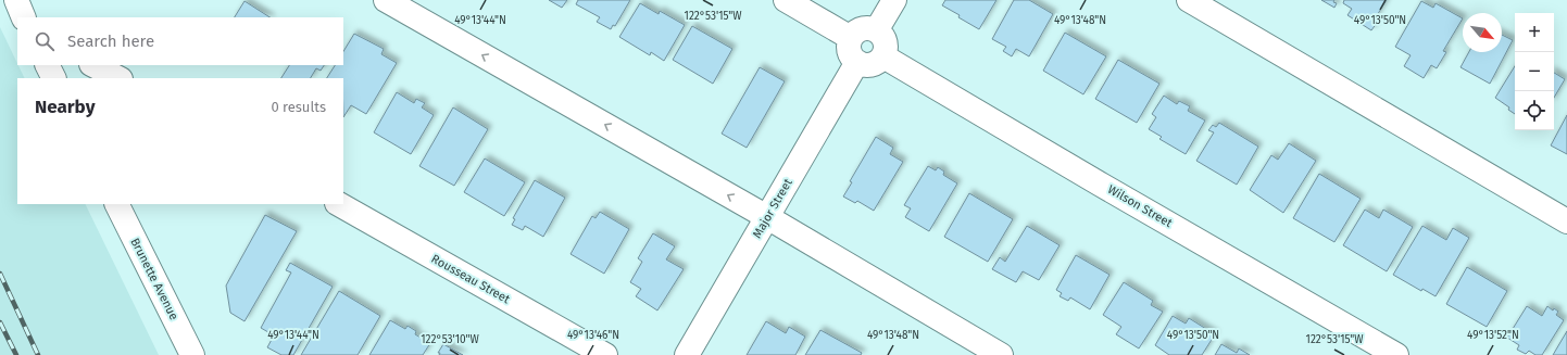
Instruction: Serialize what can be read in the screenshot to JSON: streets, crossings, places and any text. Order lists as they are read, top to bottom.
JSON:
{
  "streets": {
    "street": [
      "Wilson Street",
      "Major Street",
      "Brunette Avenue",
      "Rousseau Street"
    ]
  },
  "crossings": [
    ["Wilson Street", "Major Street"]
  ],
  "north": "bottom right",
  "page": {
    "map_buttons": ["+", "−"],
    "search": "Search here",
    "heading": ["Nearby", "0 results"]
  },
  "coordinates": [
    "122°53'15\"W",
    "49°13'44\"N",
    "49°13'48\"N",
    "49°13'50\"N",
    "49°13'46\"N",
    "49°13'52\"N",
    "122°53'10\"W"
  ]
}
